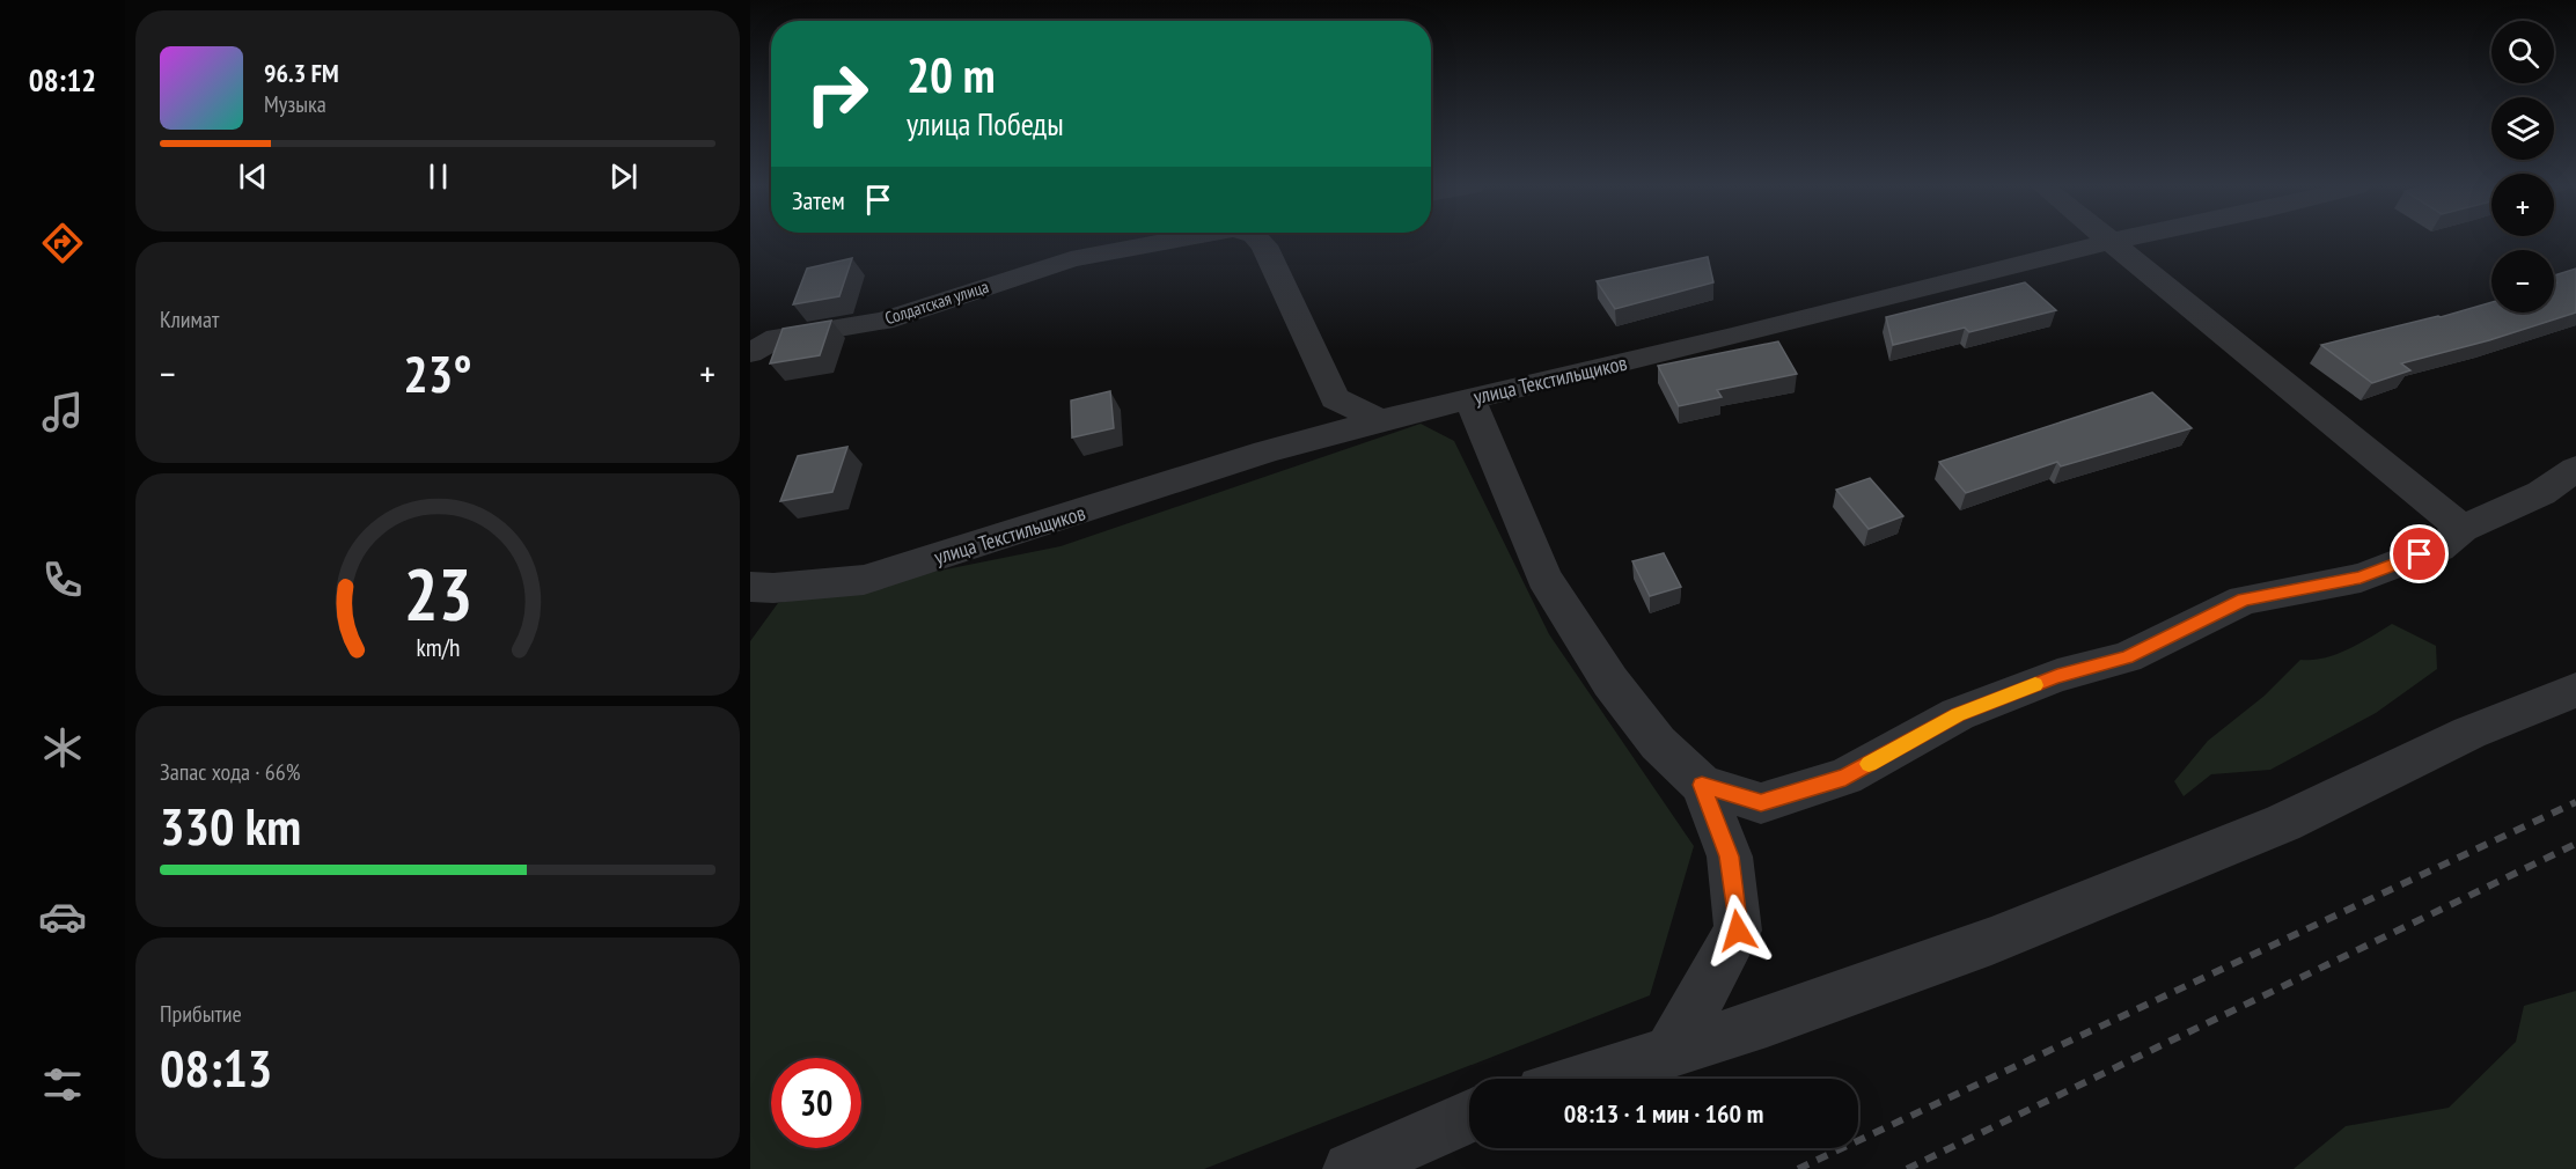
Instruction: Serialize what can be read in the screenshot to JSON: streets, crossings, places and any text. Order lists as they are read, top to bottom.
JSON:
{
  "streets": {
    "street": ["Солдатская улица", "улица Текстильщиков"]
  },
  "page": {
    "tabs": "08:12",
    "map_buttons": ["+", "−"],
    "turn": ["20 m", "улица Победы"],
    "song": ["96.3 FM", "Музыка"],
    "then": "Затем",
    "tile": [
      "Климат",
      ["Запас хода · 66%", "330 km"],
      ["Прибытие", "08:13"]
    ],
    "heat": ["−", "23°", "+"],
    "limit": "30",
    "trip": "08:13 · 1 мин · 160 m",
    "gauge": ["23", "km/h"]
  }
}
